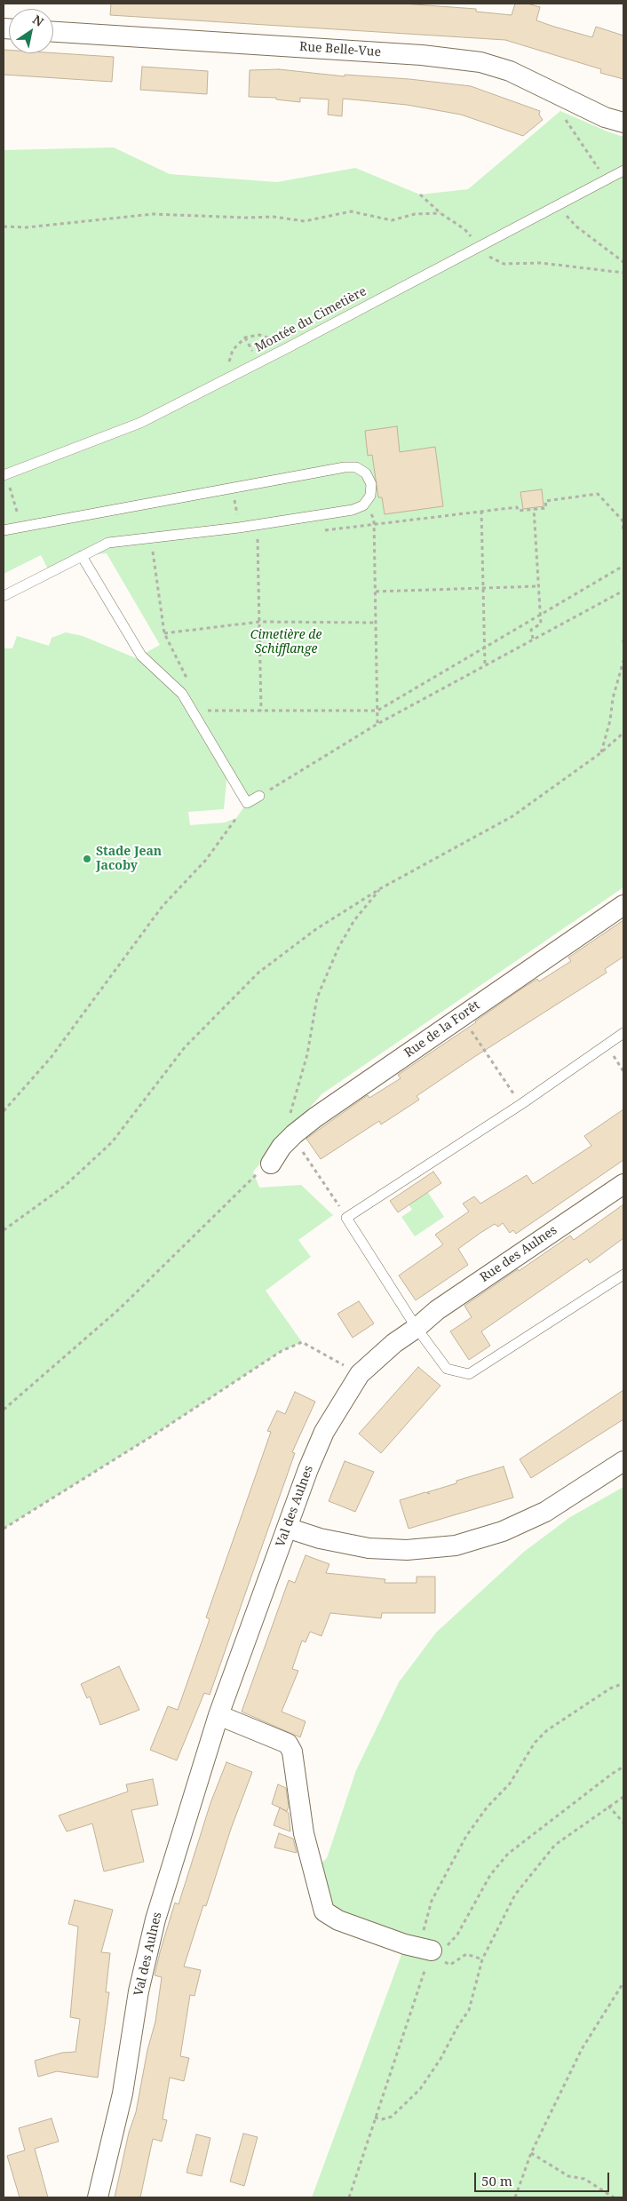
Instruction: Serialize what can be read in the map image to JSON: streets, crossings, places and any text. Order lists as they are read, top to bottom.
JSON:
{
  "streets": {
    "street": [
      "Rue Belle-Vue",
      "Rue de la Forêt",
      "Rue des Aulnes",
      "Val des Aulnes"
    ],
    "lane": ["Montée du Cimetière"]
  },
  "crossings": [
    ["Rue des Aulnes", "Val des Aulnes"]
  ],
  "parks": ["Cimetière de Schifflange"],
  "places": ["Stade Jean Jacoby"],
  "scale_bar": "50 m",
  "north": "top right"
}
